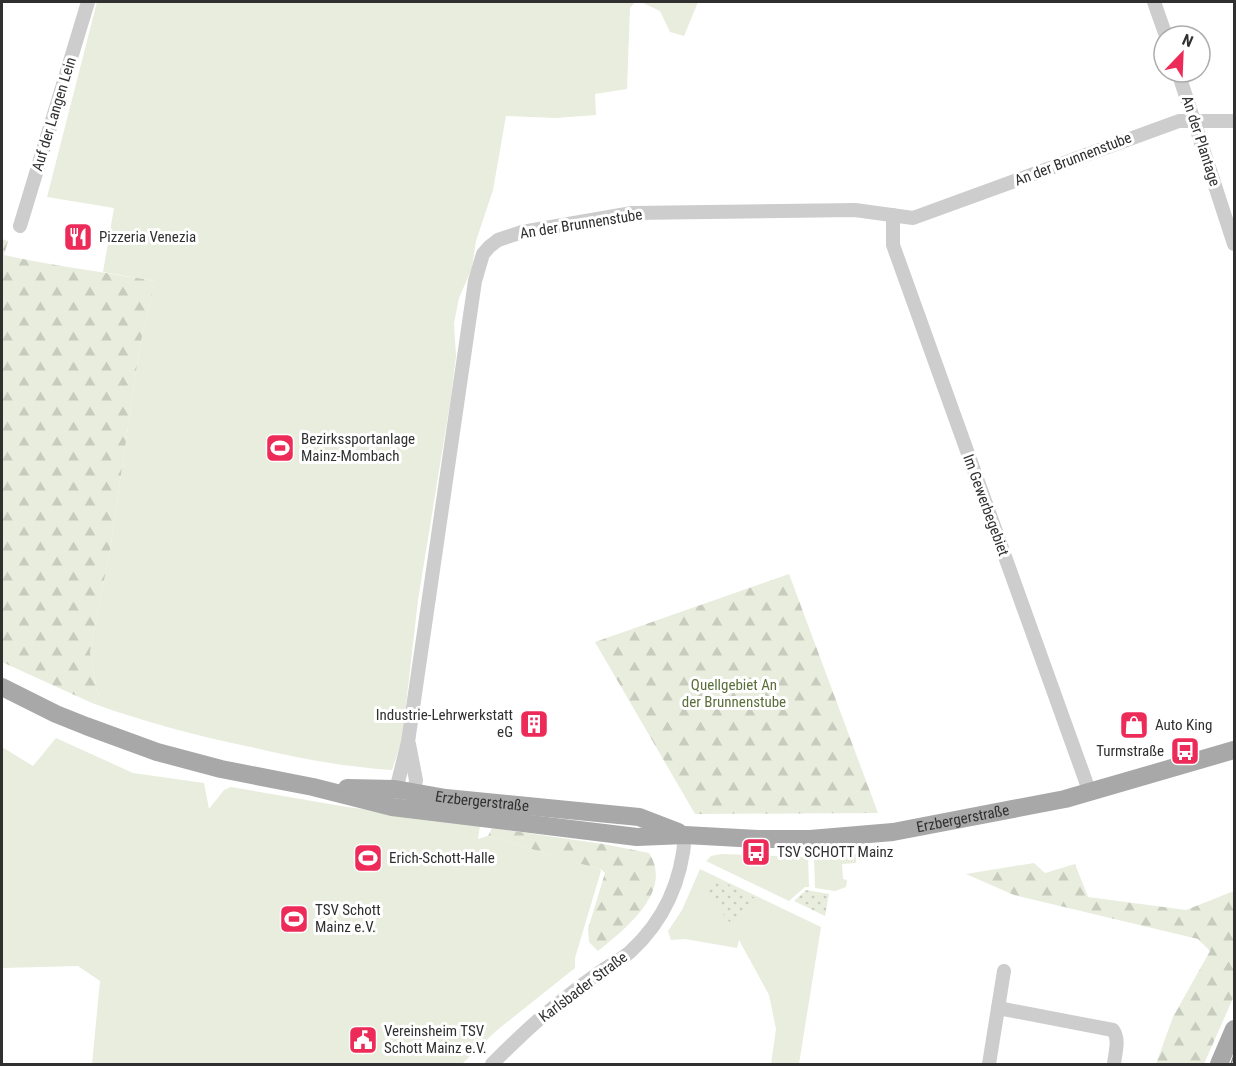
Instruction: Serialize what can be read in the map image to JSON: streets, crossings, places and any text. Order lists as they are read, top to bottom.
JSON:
{
  "streets": {
    "main road": ["Erzbergerstraße"],
    "street": [
      "Auf der Langen Lein",
      "An der Plantage",
      "An der Brunnenstube",
      "Im Gewerbegebiet",
      "Karlsbader Straße"
    ]
  },
  "crossings": [
    ["An der Plantage", "An der Brunnenstube"],
    ["An der Brunnenstube", "Im Gewerbegebiet"],
    ["An der Brunnenstube", "Erzbergerstraße"],
    ["Im Gewerbegebiet", "Erzbergerstraße"],
    ["Erzbergerstraße", "Karlsbader Straße"]
  ],
  "parks": ["Quellgebiet An der Brunnenstube"],
  "places": {
    "restaurant": ["Pizzeria Venezia"],
    "sports": ["Bezirkssportanlage Mainz-Mombach", "Erich-Schott-Halle", "TSV Schott Mainz e.V."],
    "building": ["Industrie-Lehrwerkstatt eG"],
    "shop": ["Auto King"],
    "bus stop": ["Turmstraße", "TSV SCHOTT Mainz"],
    "public building": ["Vereinsheim TSV Schott Mainz e.V."]
  },
  "north": "top right"
}
